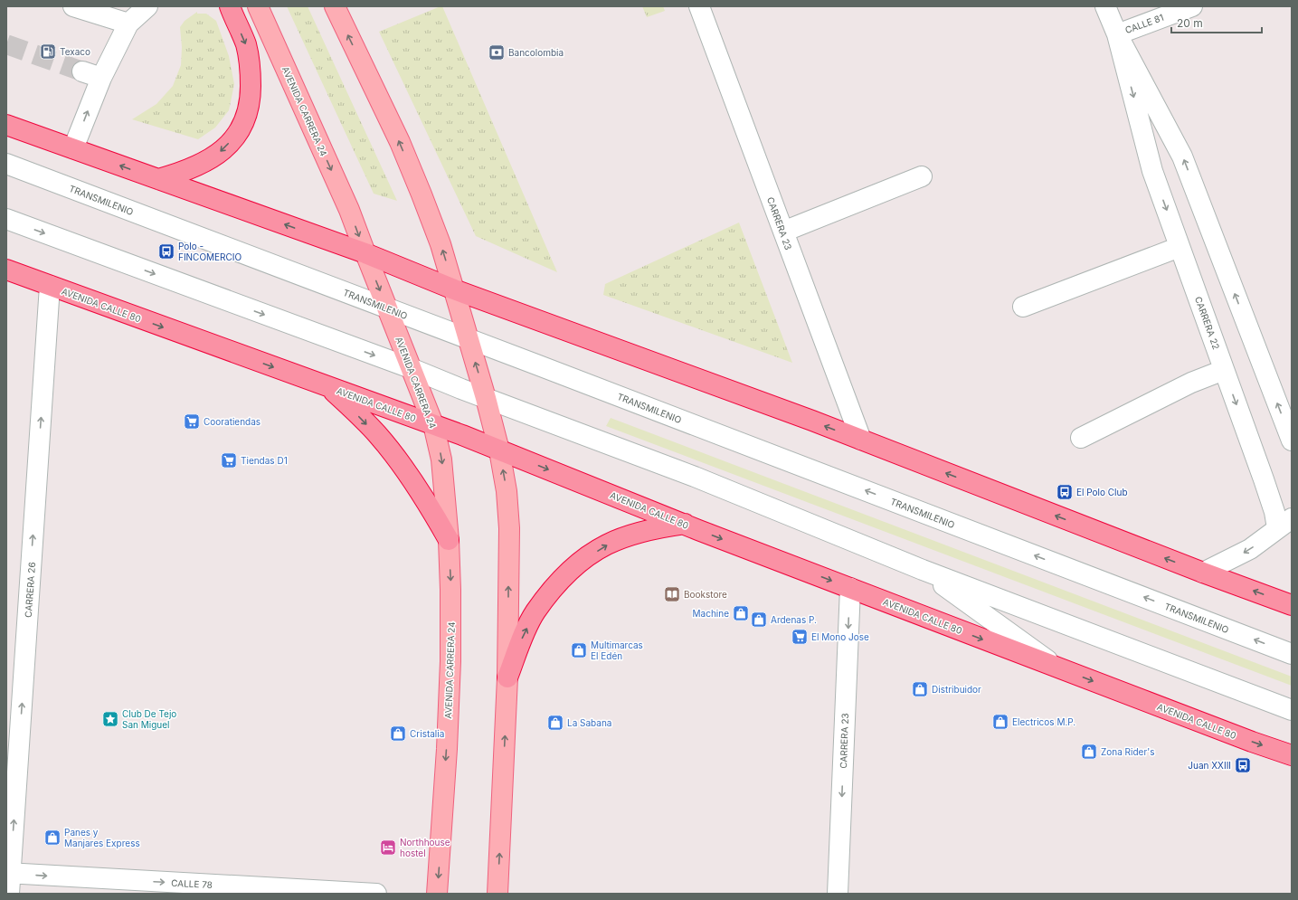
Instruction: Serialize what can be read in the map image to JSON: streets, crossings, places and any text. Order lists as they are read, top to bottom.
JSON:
{
  "streets": {
    "highway": ["AVENIDA CALLE 80"],
    "main road": ["AVENIDA CARRERA 24"],
    "street": [
      "CALLE 81",
      "TRANSMILENIO",
      "CARRERA 23",
      "CARRERA 22",
      "CARRERA 26",
      "CALLE 78"
    ]
  },
  "crossings": [
    ["CALLE 81", "CARRERA 22"],
    ["AVENIDA CARRERA 24", "TRANSMILENIO"],
    ["AVENIDA CARRERA 24", "AVENIDA CALLE 80"],
    ["CARRERA 23", "AVENIDA CALLE 80"],
    ["AVENIDA CALLE 80", "CARRERA 26"],
    ["CARRERA 26", "CALLE 78"]
  ],
  "one_way": ["CARRERA 23", "CARRERA 26", "CALLE 78"],
  "places": {
    "fuel station": ["Texaco"],
    "bank": ["Bancolombia"],
    "bus stop": ["Polo - FINCOMERCIO", "El Polo Club", "Juan XXIII"],
    "supermarket": ["Cooratiendas", "Tiendas D1", "El Mono Jose"],
    "library": ["Bookstore"],
    "shop": [
      "Machine",
      "Ardenas P.",
      "Multimarcas El Edén",
      "Distribuidor",
      "Electricos M.P.",
      "La Sabana",
      "Cristalia",
      "Zona Rider's",
      "Panes y Manjares Express"
    ],
    "place": ["Club De Tejo San Miguel"],
    "hotel": ["Northhouse hostel"]
  },
  "scale_bar": "20 m"
}
